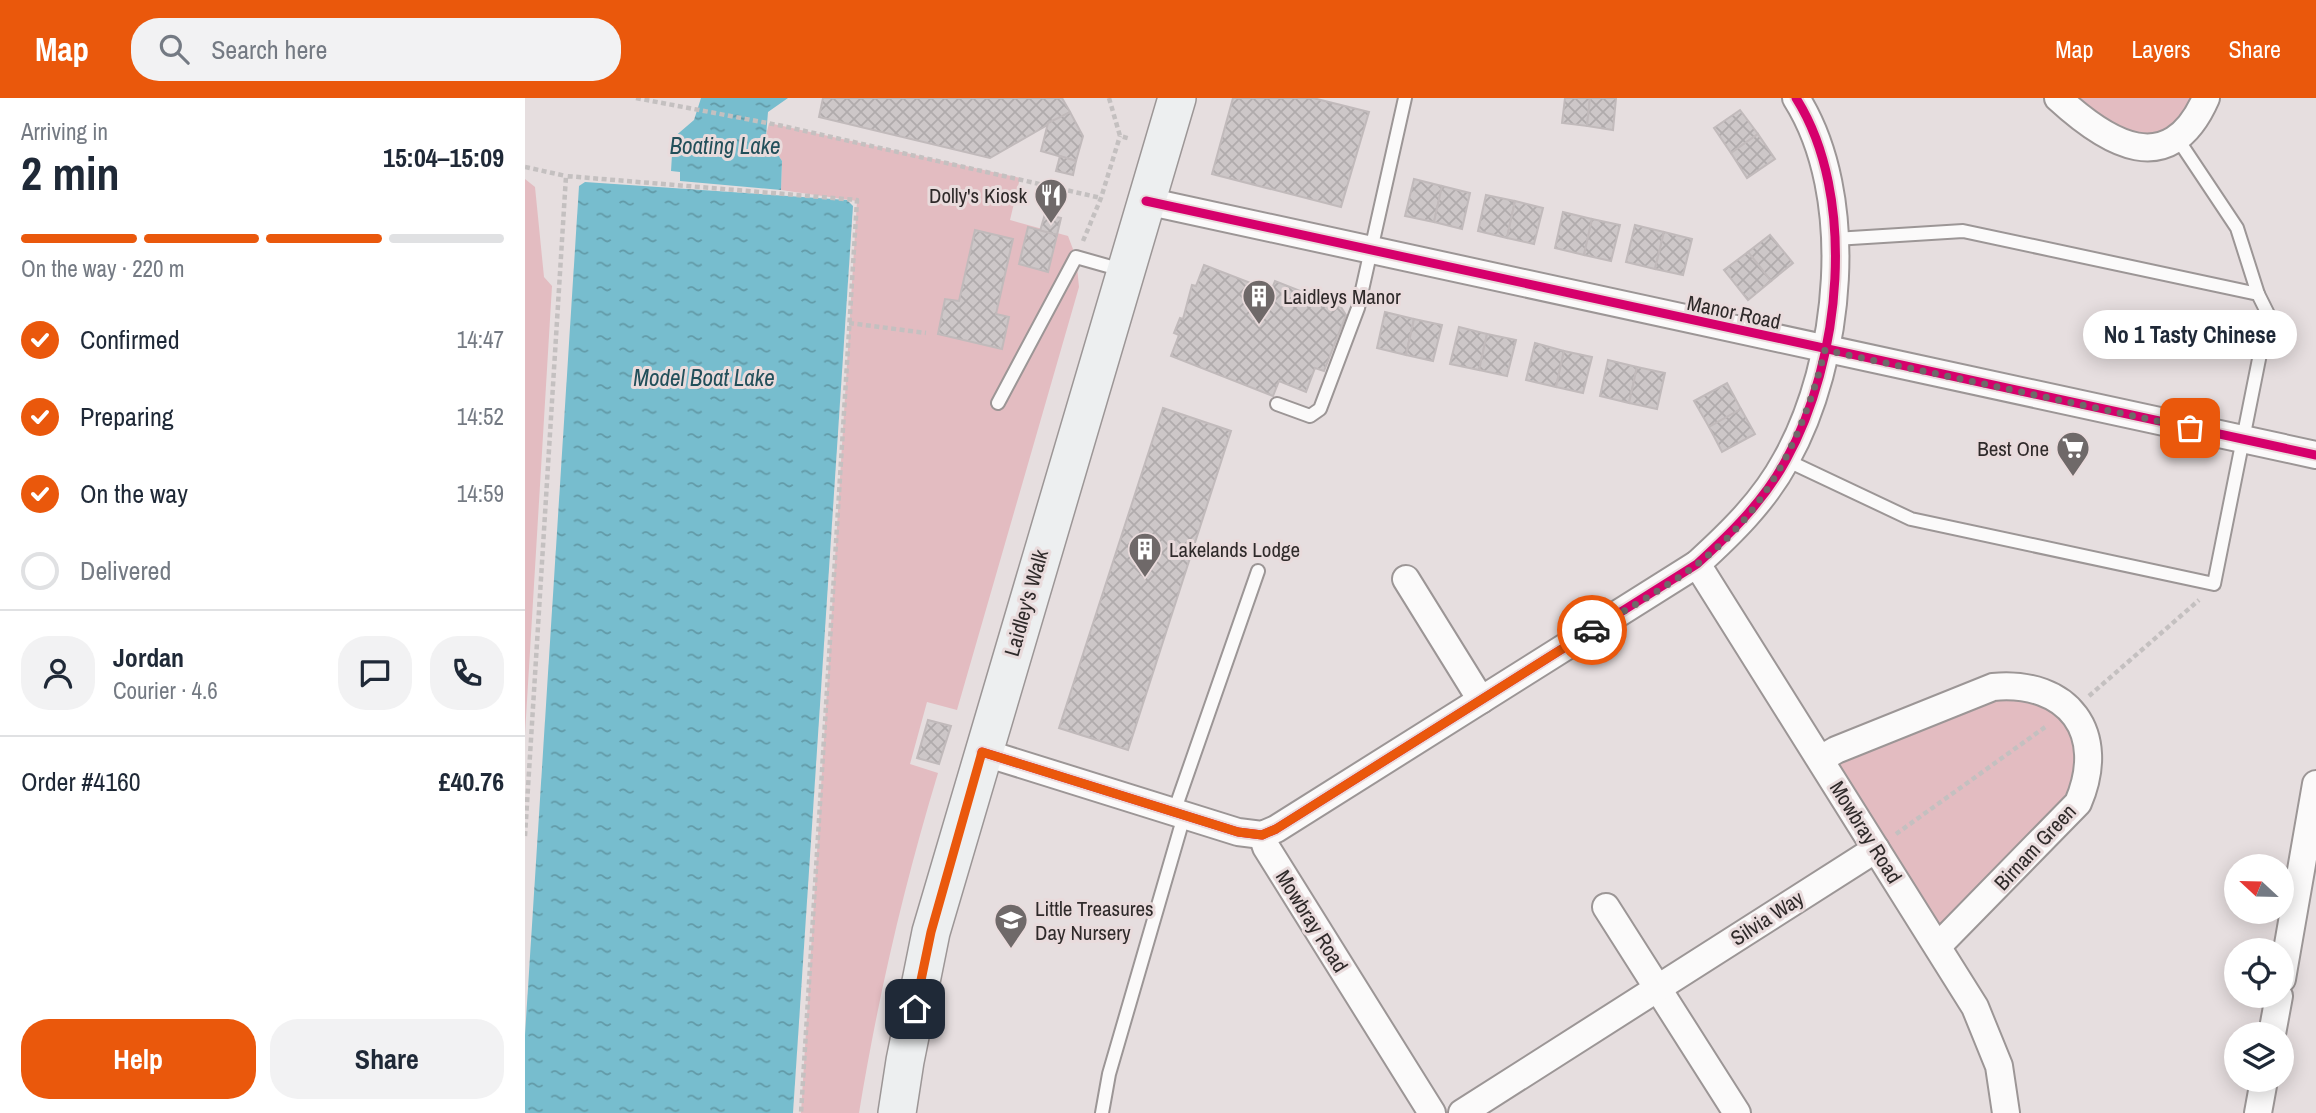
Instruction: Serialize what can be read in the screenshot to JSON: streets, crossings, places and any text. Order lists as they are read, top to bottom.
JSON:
{
  "streets": {
    "street": [
      "Manor Road",
      "Laidley's Walk",
      "Mowbray Road",
      "Birnam Green",
      "Silvia Way"
    ]
  },
  "crossings": [
    ["Manor Road", "Laidley's Walk"],
    ["Mowbray Road", "Birnam Green"],
    ["Mowbray Road", "Silvia Way"]
  ],
  "water": ["Boating Lake", "Model Boat Lake"],
  "places": {
    "restaurant": ["Dolly's Kiosk"],
    "building": ["Laidleys Manor", "Lakelands Lodge"],
    "other": ["No 1 Tasty Chinese"],
    "supermarket": ["Best One"],
    "school or university": ["Little Treasures Day Nursery"]
  },
  "north": "left",
  "page": {
    "header": "Map",
    "search": "Search here",
    "nav": ["Map", "Layers", "Share"],
    "heading": ["2 min", "Arriving in", "15:04–15:09"],
    "panel": [
      "Jordan",
      "Courier · 4.6",
      "Order #4160",
      "£40.76"
    ],
    "bar": "On the way · 220 m",
    "list": [
      ["Confirmed", "14:47"],
      ["Preparing", "14:52"],
      ["On the way", "14:59"],
      "Delivered"
    ],
    "bubble": "No 1 Tasty Chinese",
    "buttons": ["Help", "Share"]
  }
}
